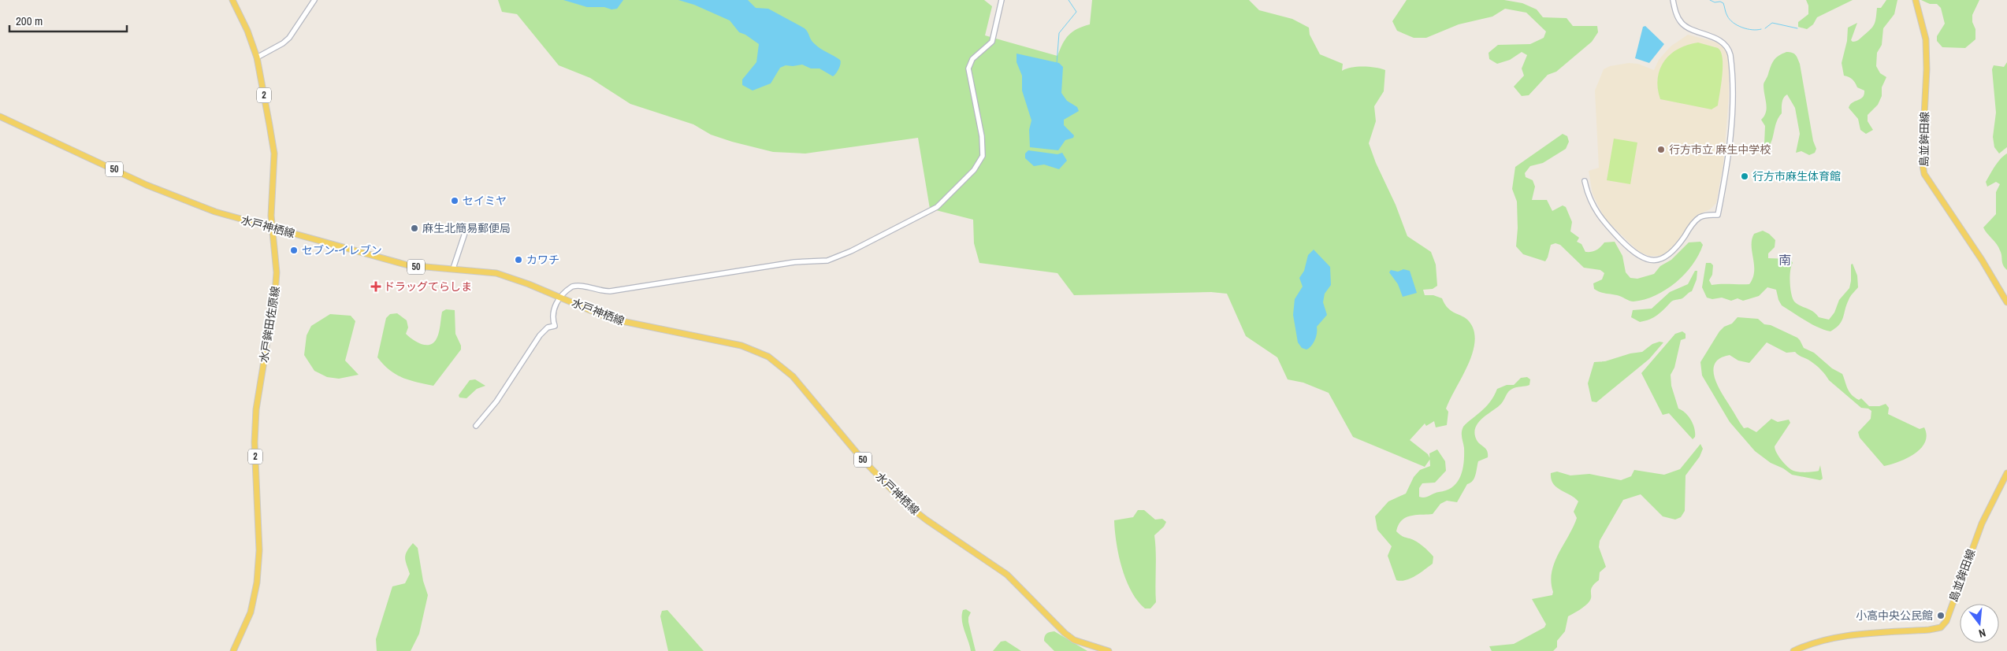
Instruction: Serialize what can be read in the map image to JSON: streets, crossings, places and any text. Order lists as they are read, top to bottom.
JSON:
{
  "streets": {
    "main road": [
      "2",
      "島並鉾田線",
      "50",
      "水戸神栖線",
      "水戸鉾田佐原線"
    ]
  },
  "crossings": [
    ["水戸神栖線", "水戸鉾田佐原線"]
  ],
  "districts": ["南"],
  "places": {
    "other": [
      "行方市立 麻生中学校",
      "行方市麻生体育館",
      "セイミヤ",
      "麻生北簡易郵便局",
      "セブン-イレブン",
      "カワチ",
      "小高中央公民館"
    ],
    "health": ["ドラッグてらしま"]
  },
  "scale_bar": "200 m",
  "north": "bottom"
}
